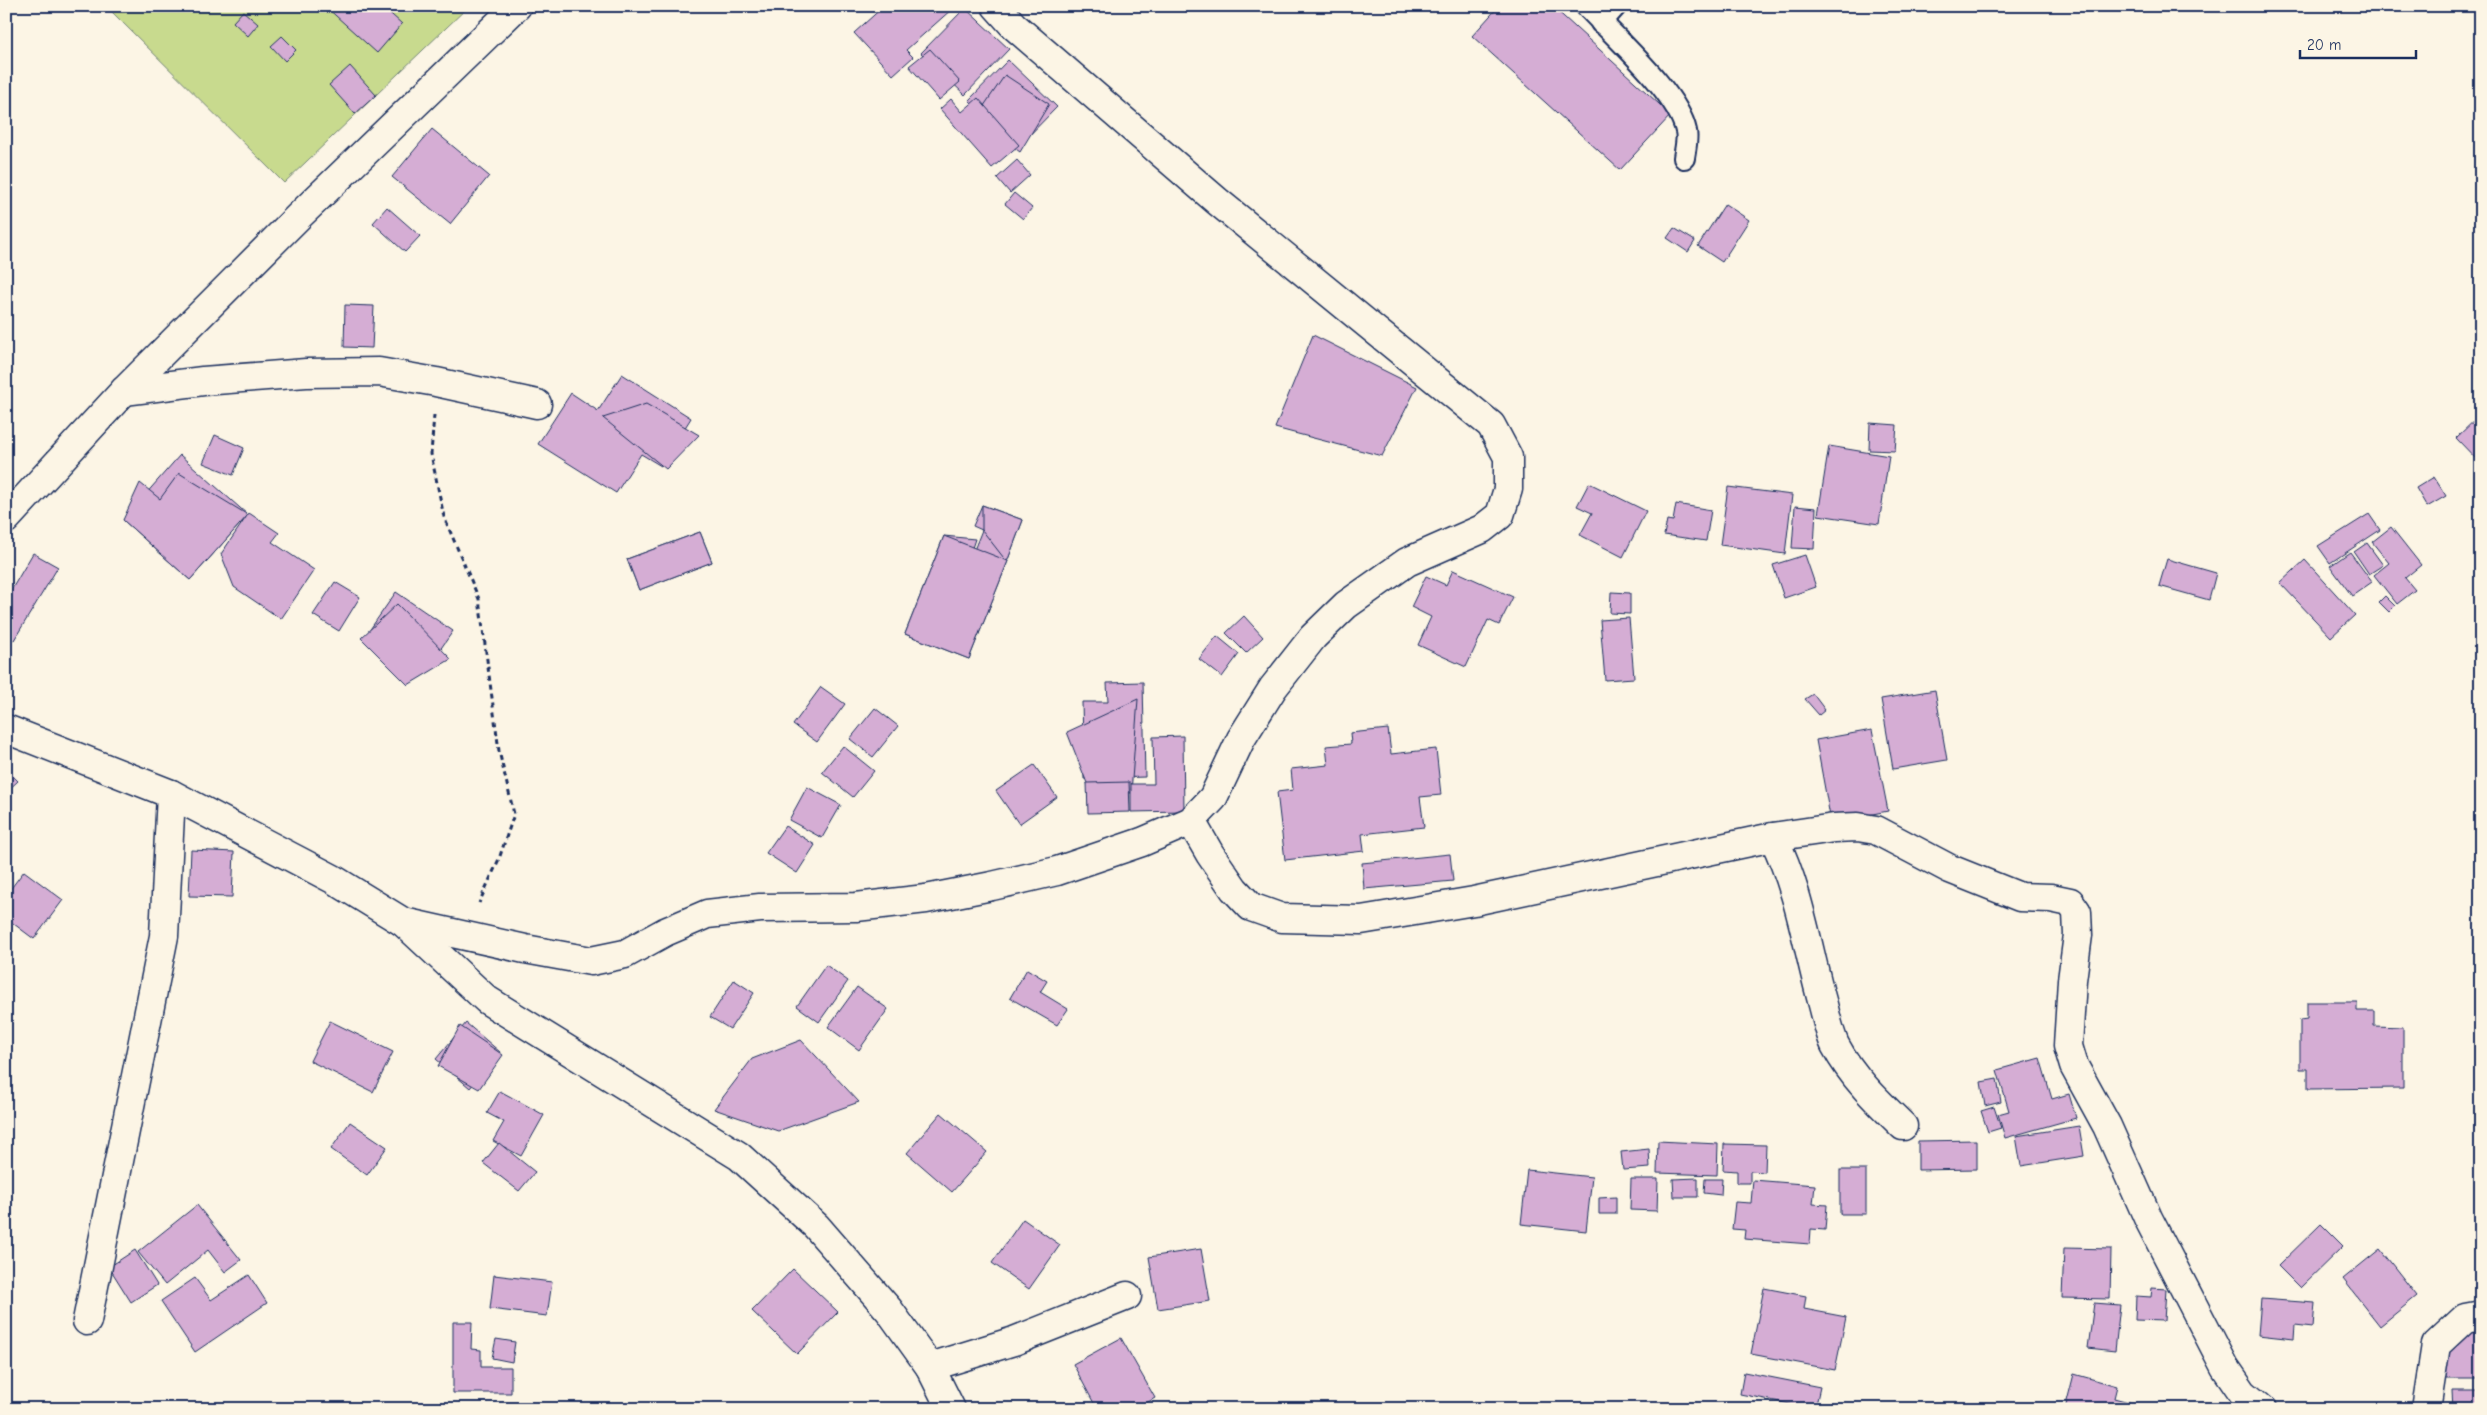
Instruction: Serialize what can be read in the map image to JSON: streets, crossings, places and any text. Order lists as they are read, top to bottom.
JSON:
{
  "scale_bar": "20 m"
}
